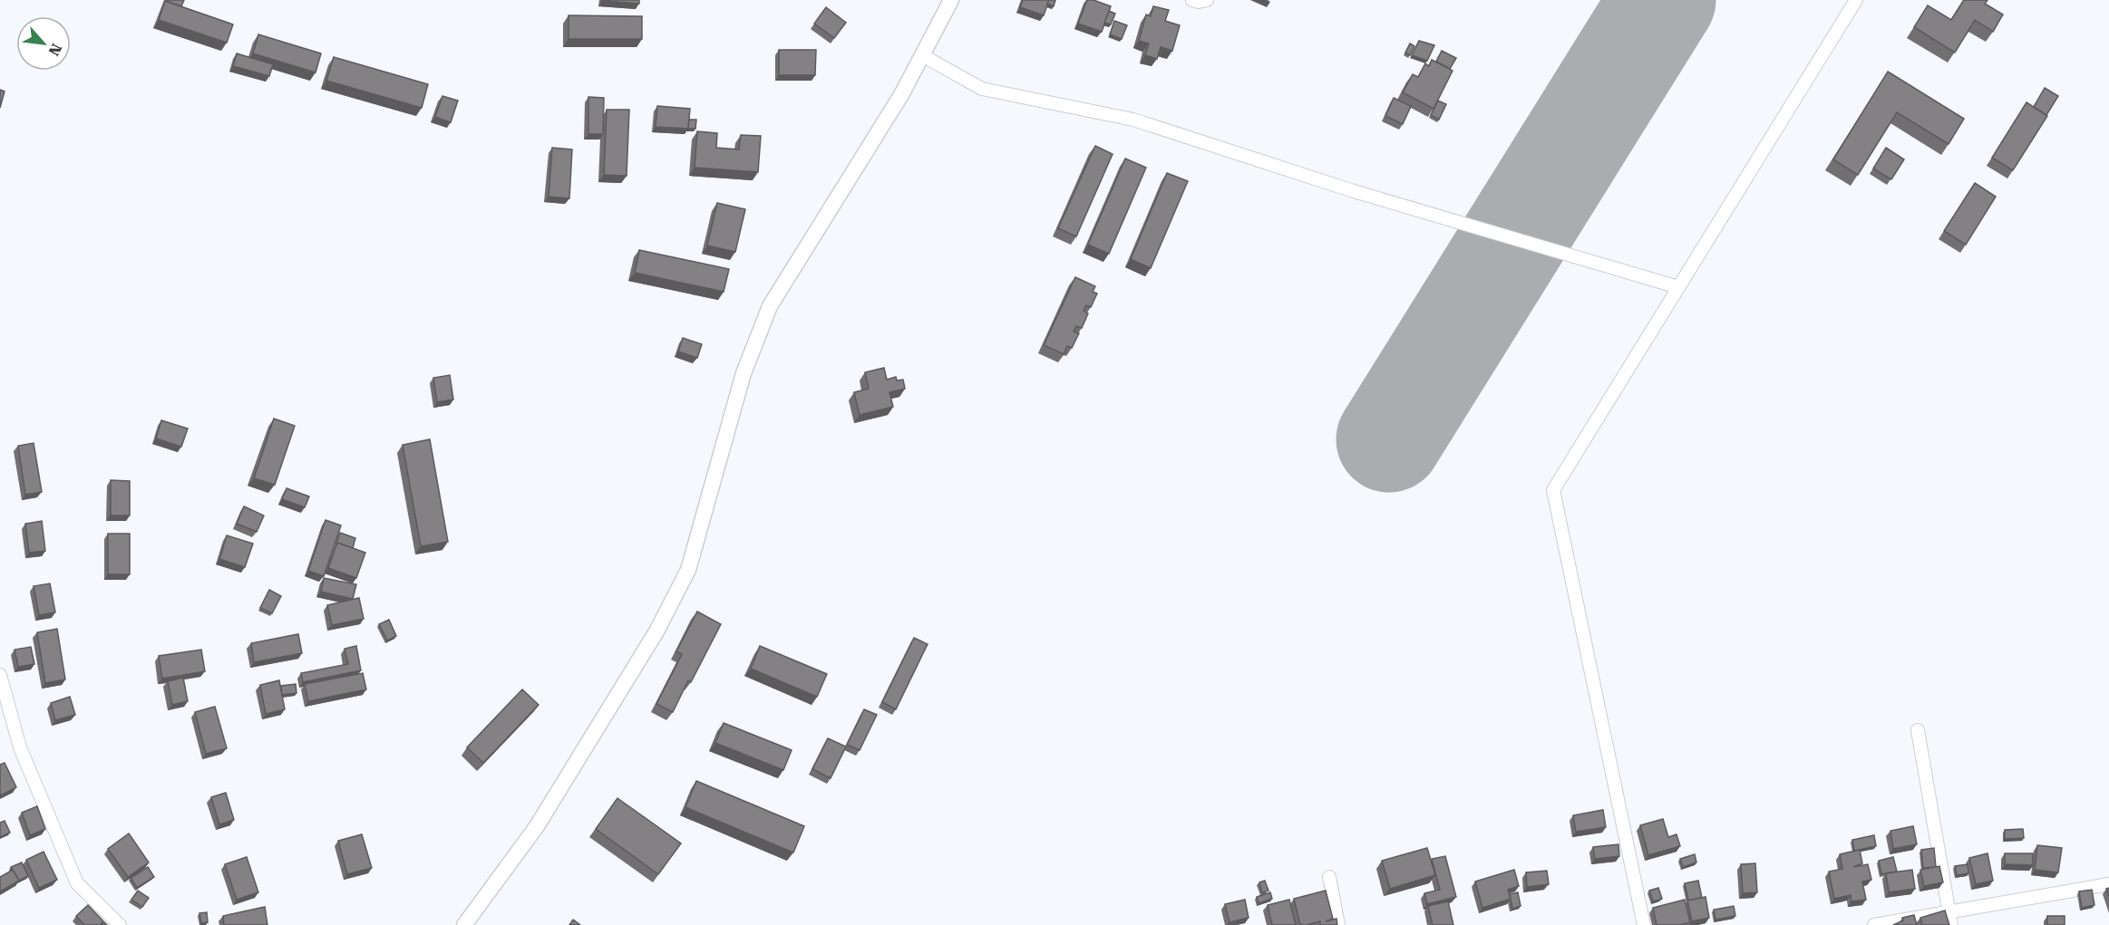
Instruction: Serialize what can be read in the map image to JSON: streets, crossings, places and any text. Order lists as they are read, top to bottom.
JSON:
{
  "north": "bottom right"
}
